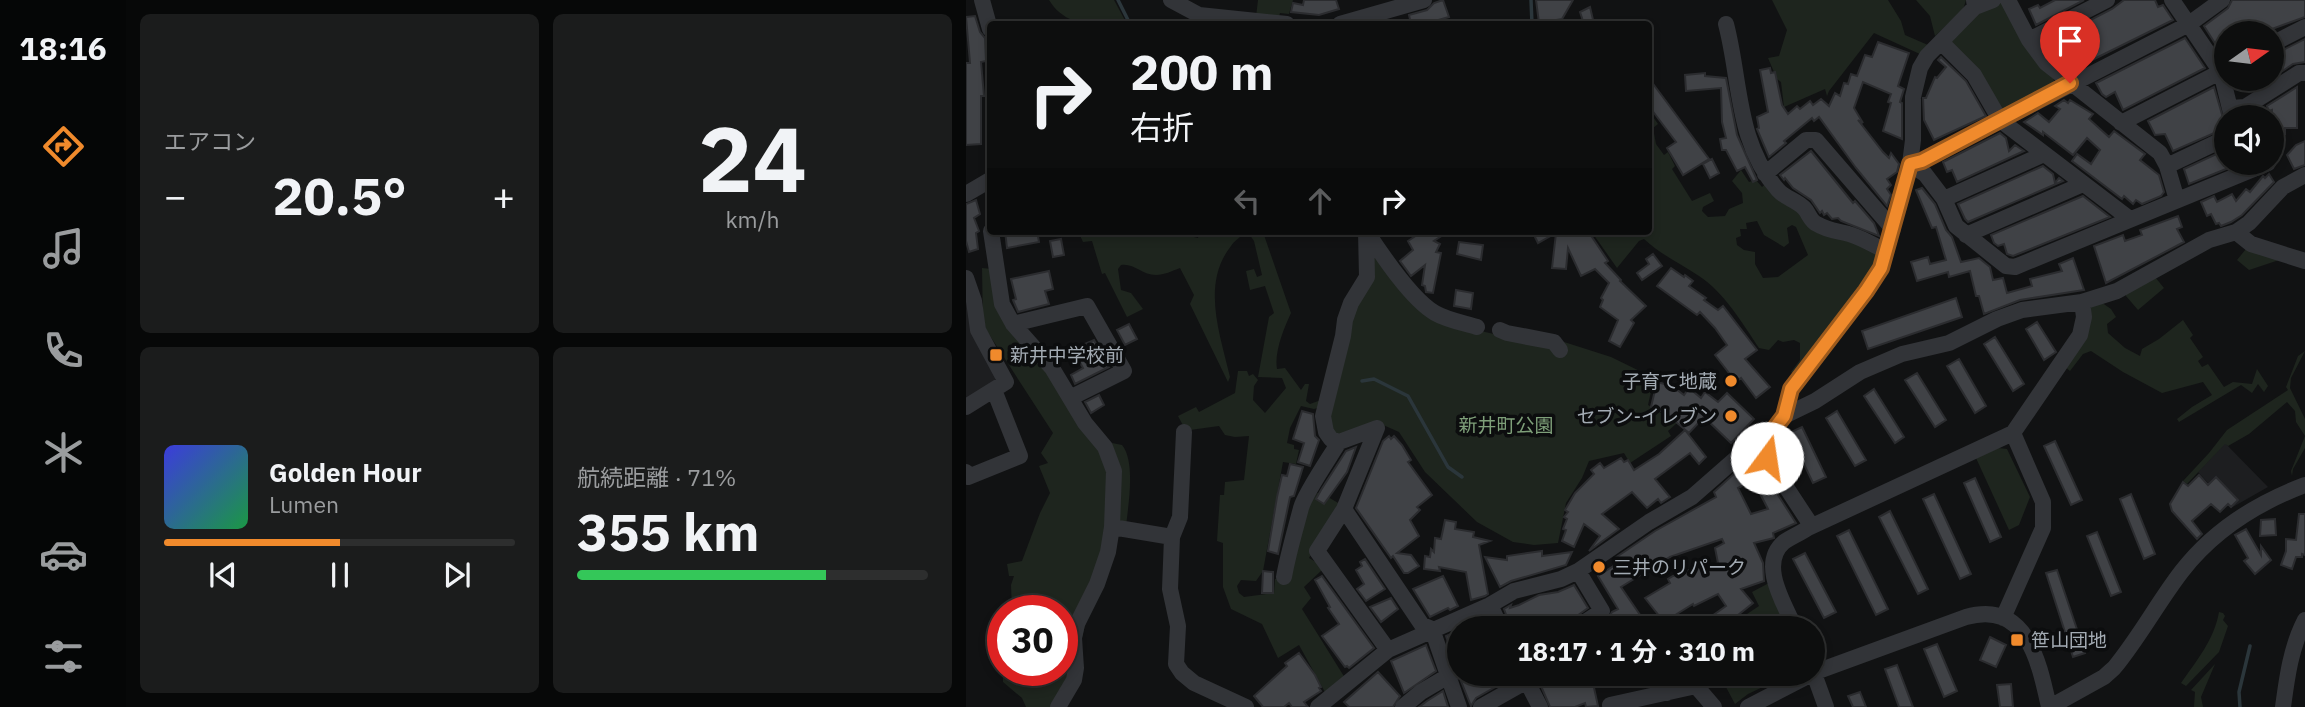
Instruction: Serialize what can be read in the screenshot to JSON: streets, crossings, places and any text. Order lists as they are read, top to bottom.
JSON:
{
  "parks": ["新井町公園"],
  "places": {
    "transit": ["新井中学校前", "笹山団地"],
    "other": ["子育て地蔵", "セブン-イレブン", "三井のリパーク"]
  },
  "north": "right",
  "page": {
    "tabs": "18:16",
    "tile": [
      "エアコン",
      ["24", "km/h"],
      ["航続距離 · 71%", "355 km"]
    ],
    "turn": ["200 m", "右折"],
    "heat": ["−", "20.5°", "+"],
    "song": ["Golden Hour", "Lumen"],
    "limit": "30",
    "trip": "18:17 · 1 分 · 310 m"
  }
}
